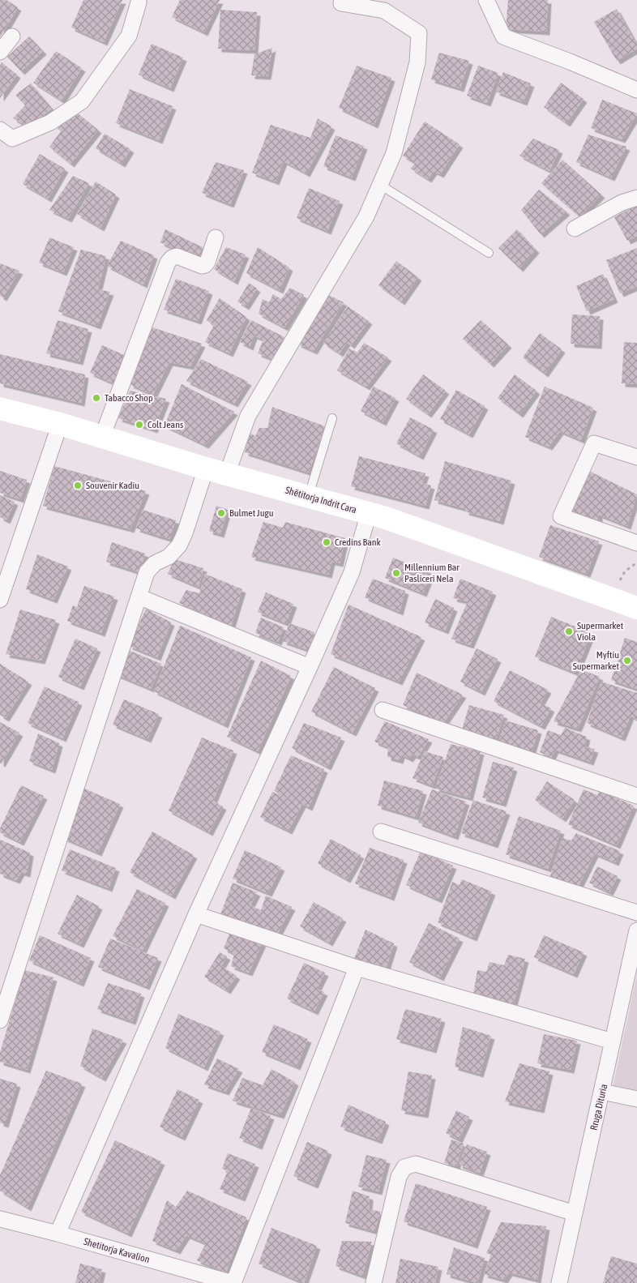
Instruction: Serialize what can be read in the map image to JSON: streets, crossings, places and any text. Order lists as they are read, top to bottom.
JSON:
{
  "streets": {
    "main road": ["Shëtitorja Indrit Cara"],
    "street": ["Rruga Dituria", "Shetitorja Kavalion"]
  },
  "places": [
    "Tabacco Shop",
    "Colt Jeans",
    "Souvenir Kadiu",
    "Bulmet Jugu",
    "Credins Bank",
    "Millennium Bar Pasliceri Nela",
    "Supermarket Viola",
    "Myftiu Supermarket"
  ]
}
